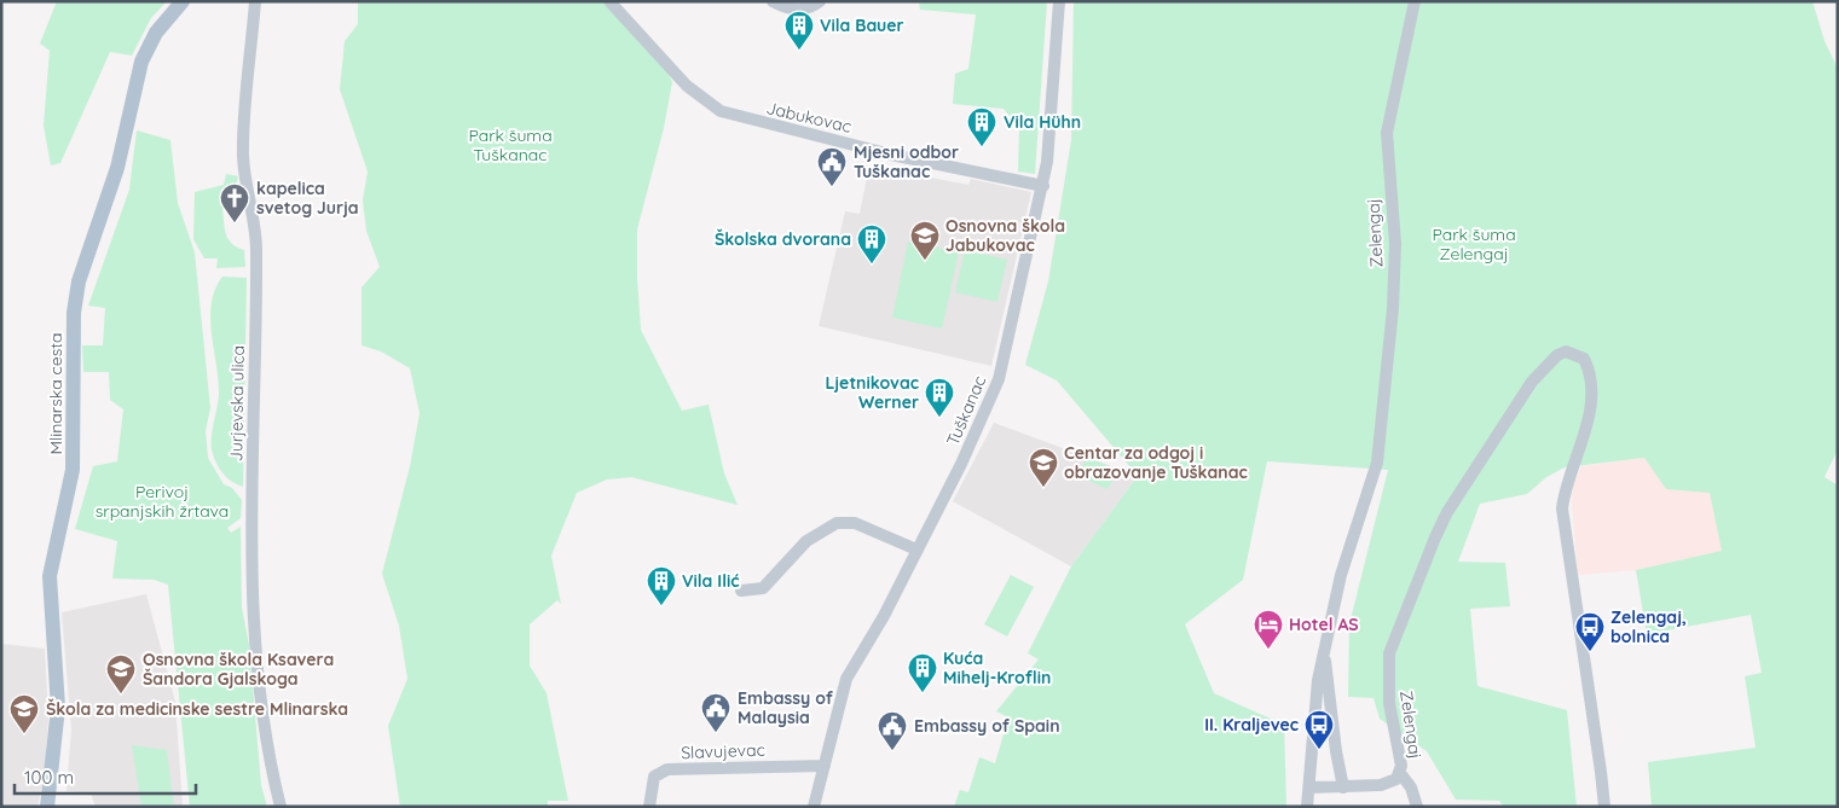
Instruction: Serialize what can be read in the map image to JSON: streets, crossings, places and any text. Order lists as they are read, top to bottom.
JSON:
{
  "streets": {
    "main road": ["Mlinarska cesta"],
    "street": [
      "Jabukovac",
      "Zelengaj",
      "Jurjevska ulica",
      "Tuškanac",
      "Slavujevac"
    ]
  },
  "crossings": [
    ["Jabukovac", "Tuškanac"],
    ["Tuškanac", "Slavujevac"]
  ],
  "parks": ["Park šuma Tuškanac", "Park šuma Zelengaj", "Perivoj srpanjskih žrtava"],
  "places": {
    "building": [
      "Vila Bauer",
      "Vila Hühn",
      "Školska dvorana",
      "Ljetnikovac Werner",
      "Vila Ilić",
      "Kuća Mihelj-Kroflin"
    ],
    "public building": ["Mjesni odbor Tuškanac", "Embassy of Malaysia", "Embassy of Spain"],
    "church": ["kapelica svetog Jurja"],
    "school or university": [
      "Osnovna škola Jabukovac",
      "Centar za odgoj i obrazovanje Tuškanac",
      "Osnovna škola Ksavera Šandora Gjalskoga",
      "Škola za medicinske sestre Mlinarska"
    ],
    "hotel": ["Hotel AS"],
    "bus stop": ["Zelengaj, bolnica", "II. Kraljevec"]
  },
  "scale_bar": "100 m"
}
